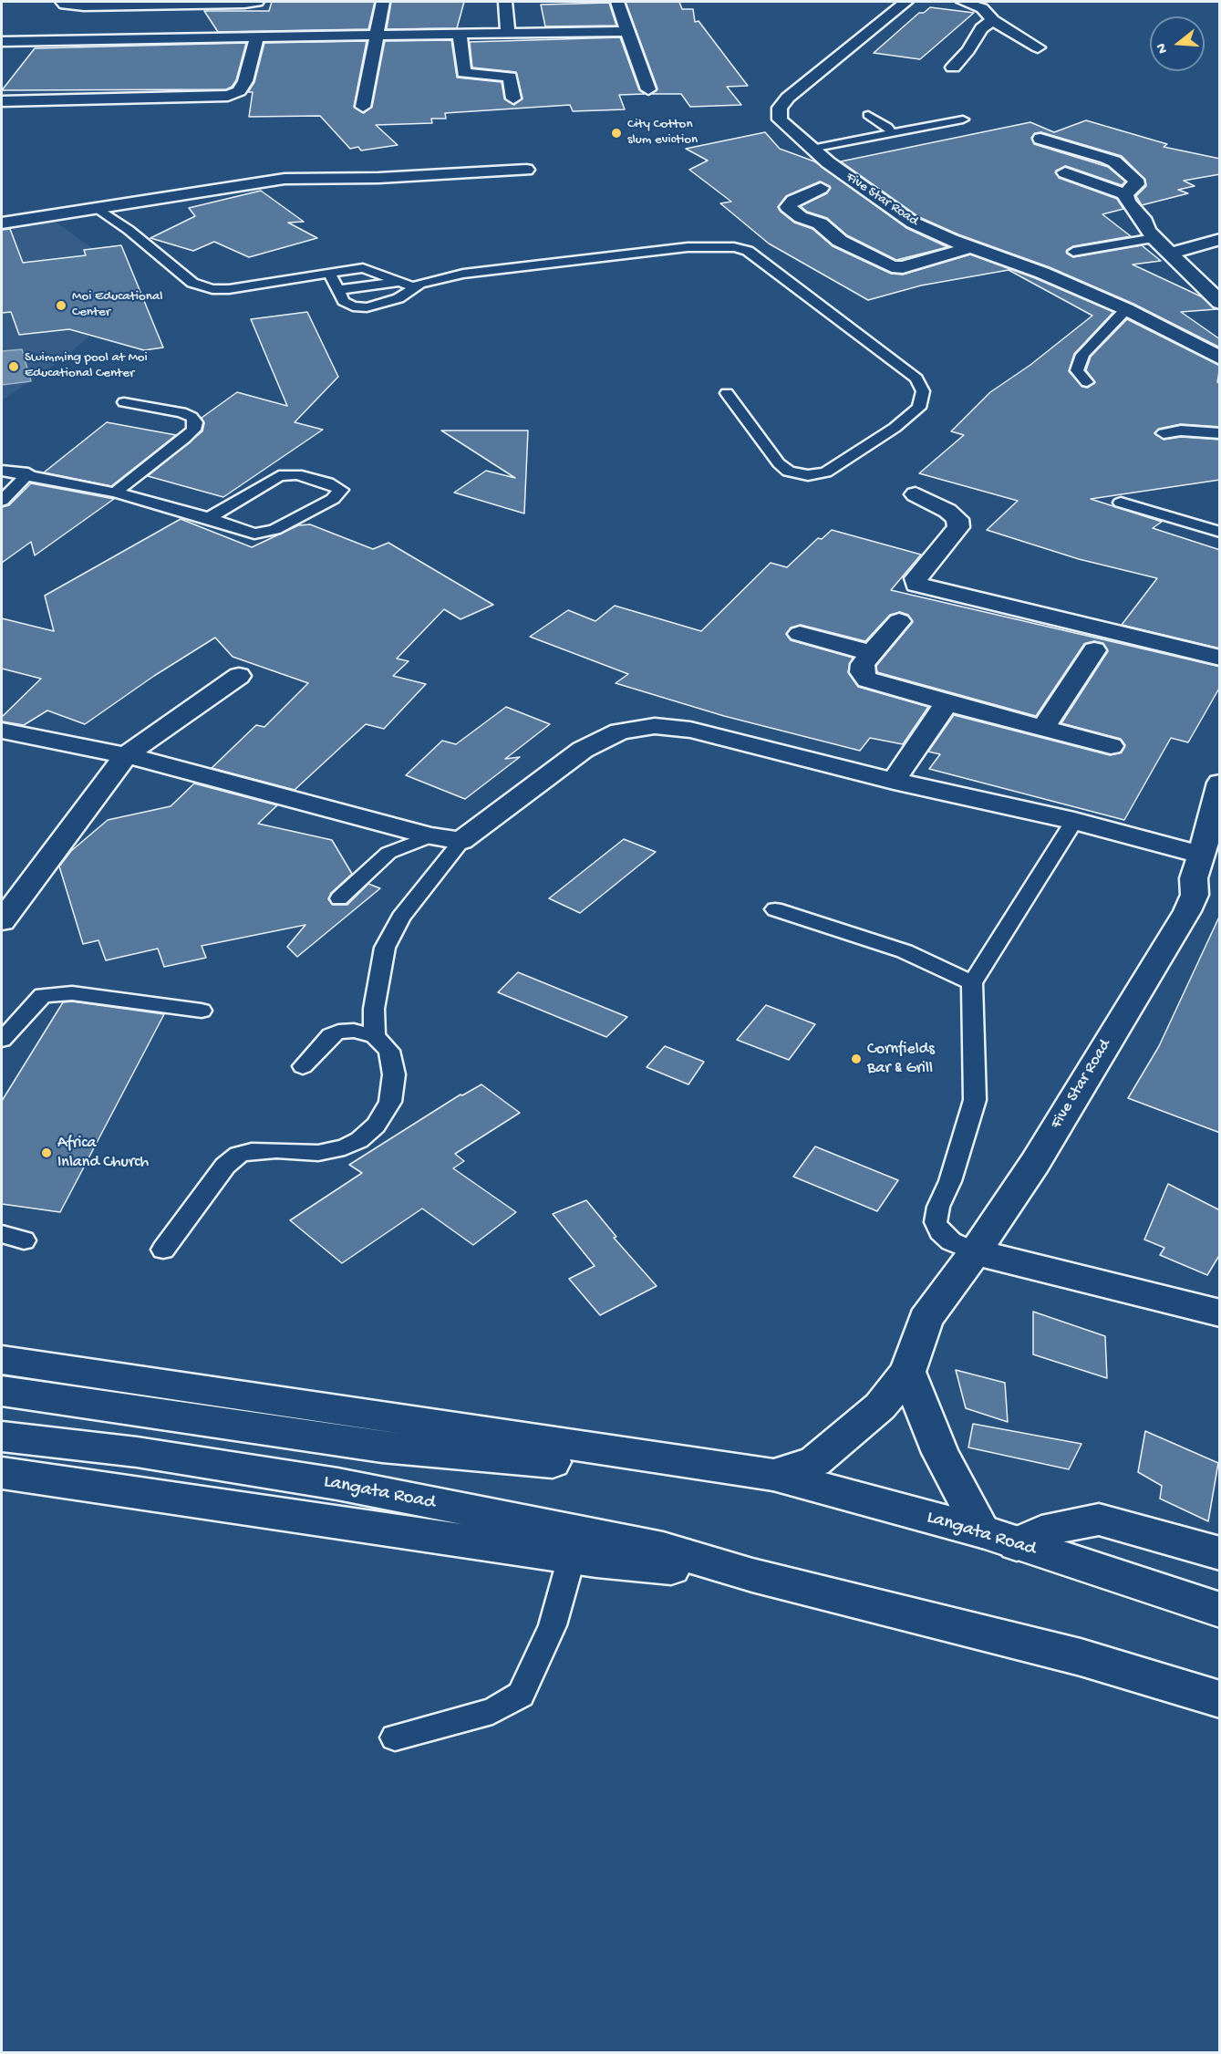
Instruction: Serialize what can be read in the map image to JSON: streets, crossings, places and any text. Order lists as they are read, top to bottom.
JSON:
{
  "streets": {
    "street": ["Five Star Road", "Langata Road"]
  },
  "crossings": [
    ["Five Star Road", "Langata Road"]
  ],
  "places": [
    "City Cotton slum eviction",
    "Moi Educational Center",
    "Swimming pool at Moi Educational Center",
    "Cornfields Bar & Grill",
    "Africa Inland Church"
  ],
  "north": "left"
}
